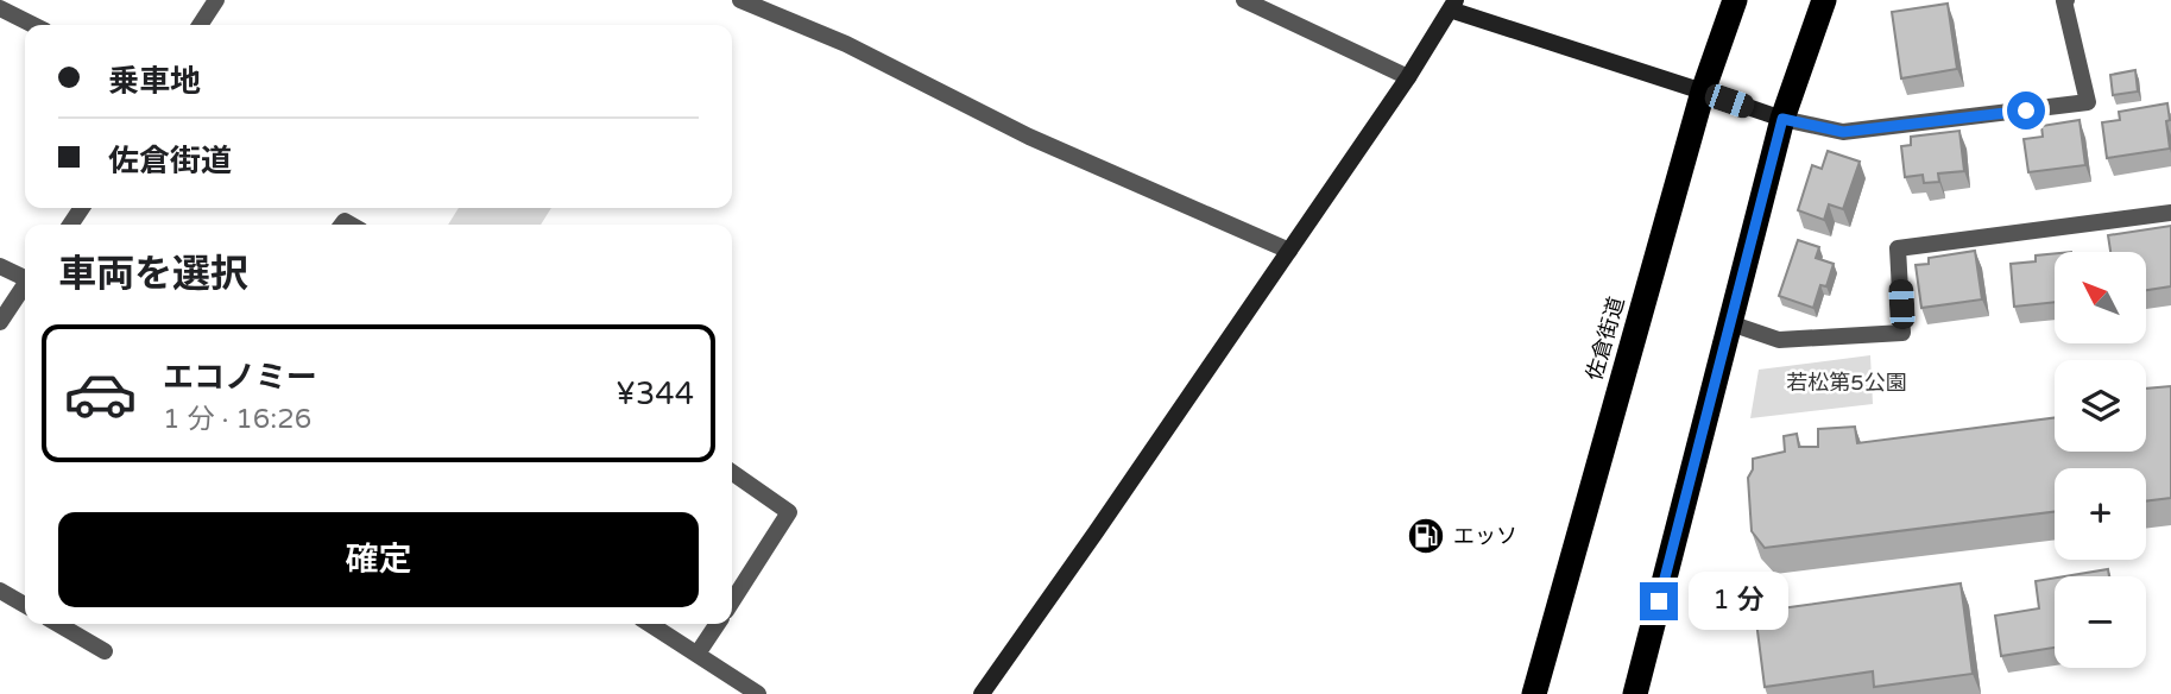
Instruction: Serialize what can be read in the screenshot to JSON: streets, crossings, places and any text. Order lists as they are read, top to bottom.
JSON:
{
  "streets": {
    "highway": ["佐倉街道"]
  },
  "parks": ["若松第5公園"],
  "places": {
    "fuel station": ["エッソ"]
  },
  "north": "top left",
  "page": {
    "banner": ["乗車地", "佐倉街道"],
    "heading": "車両を選択",
    "map_buttons": ["+", "−"],
    "list": [
      {
        "name": "エコノミー",
        "note": "1 分 · 16:26",
        "value": "¥344"
      }
    ],
    "buttons": "確定",
    "bubble": "1 分"
  }
}
